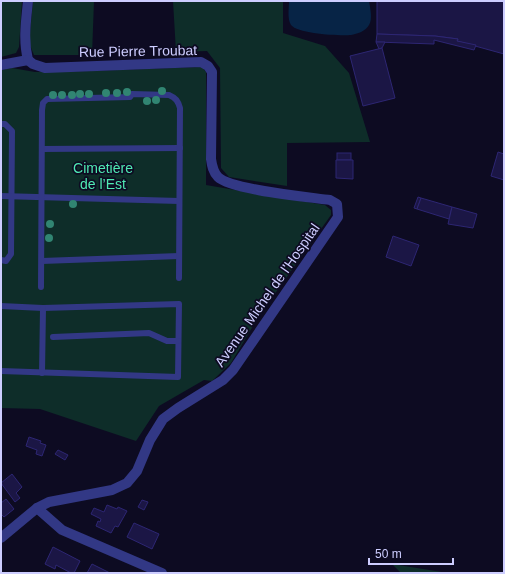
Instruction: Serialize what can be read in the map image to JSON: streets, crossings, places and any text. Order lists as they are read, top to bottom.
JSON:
{
  "streets": {
    "street": ["Rue Pierre Troubat", "Avenue Michel de l'Hospital"]
  },
  "crossings": [
    ["Rue Pierre Troubat", "Avenue Michel de l'Hospital"]
  ],
  "parks": ["Cimetière de l’Est"],
  "scale_bar": "50 m"
}
